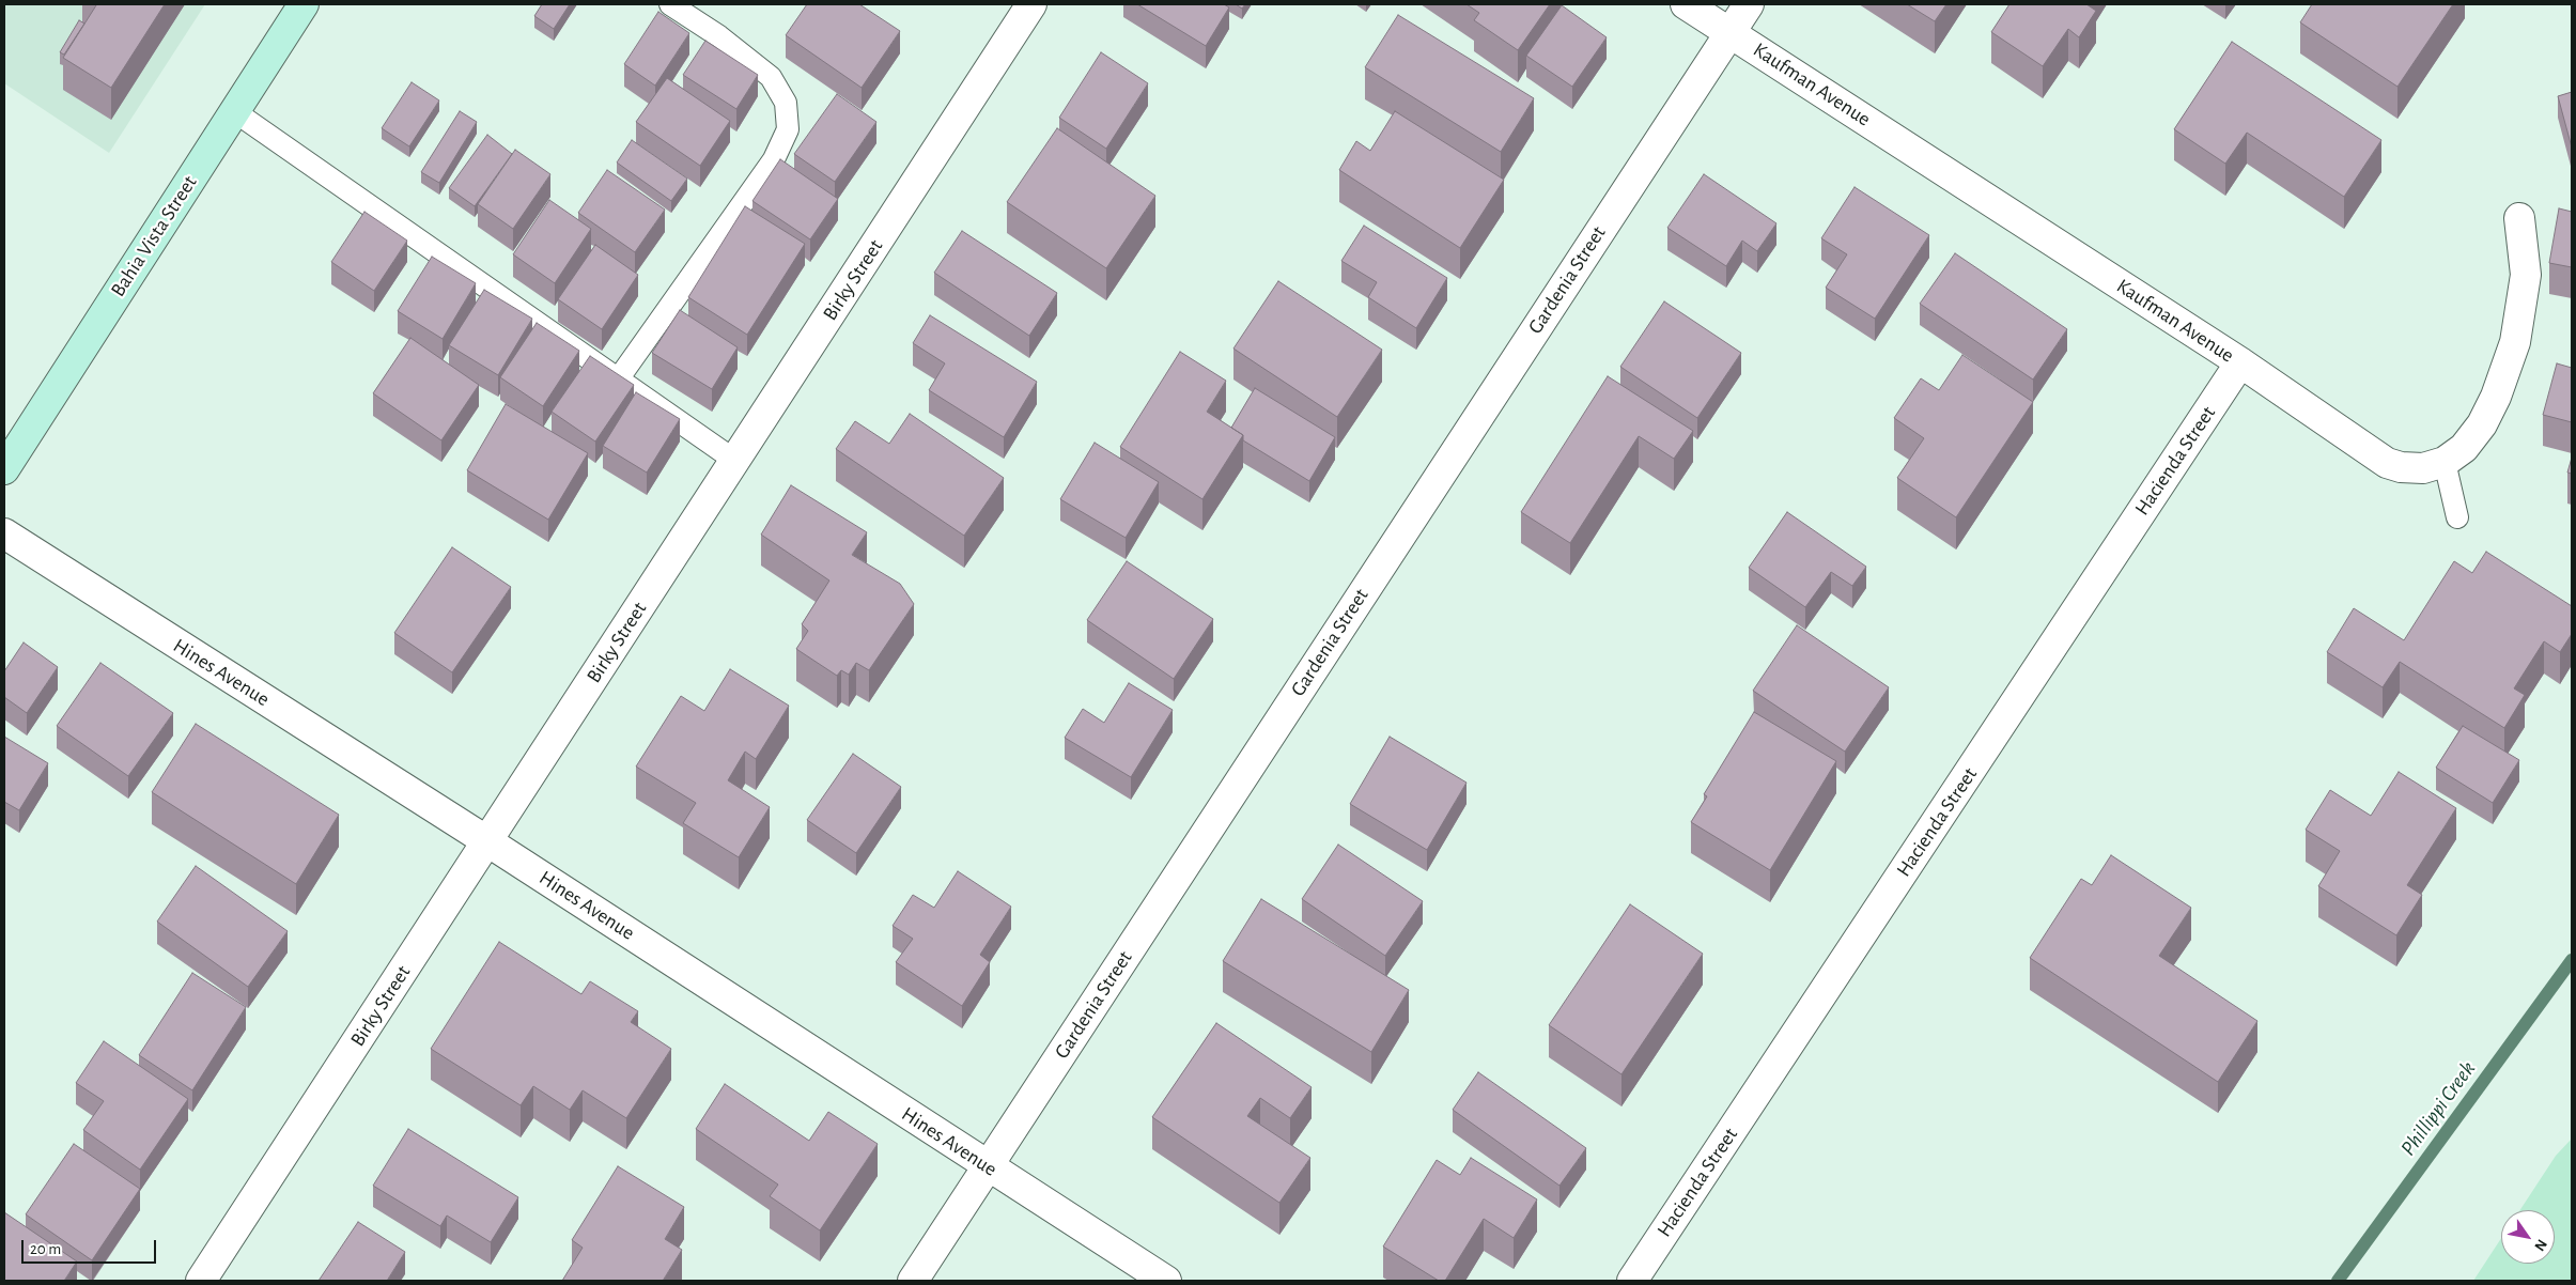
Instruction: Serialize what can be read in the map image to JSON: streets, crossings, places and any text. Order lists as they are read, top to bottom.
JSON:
{
  "streets": {
    "street": [
      "Kaufman Avenue",
      "Bahia Vista Street",
      "Birky Street",
      "Gardenia Street",
      "Hacienda Street",
      "Hines Avenue"
    ]
  },
  "crossings": [
    ["Kaufman Avenue", "Gardenia Street"],
    ["Kaufman Avenue", "Hacienda Street"],
    ["Birky Street", "Hines Avenue"],
    ["Gardenia Street", "Hines Avenue"]
  ],
  "water": ["Phillippi Creek"],
  "scale_bar": "20 m",
  "north": "bottom right"
}
